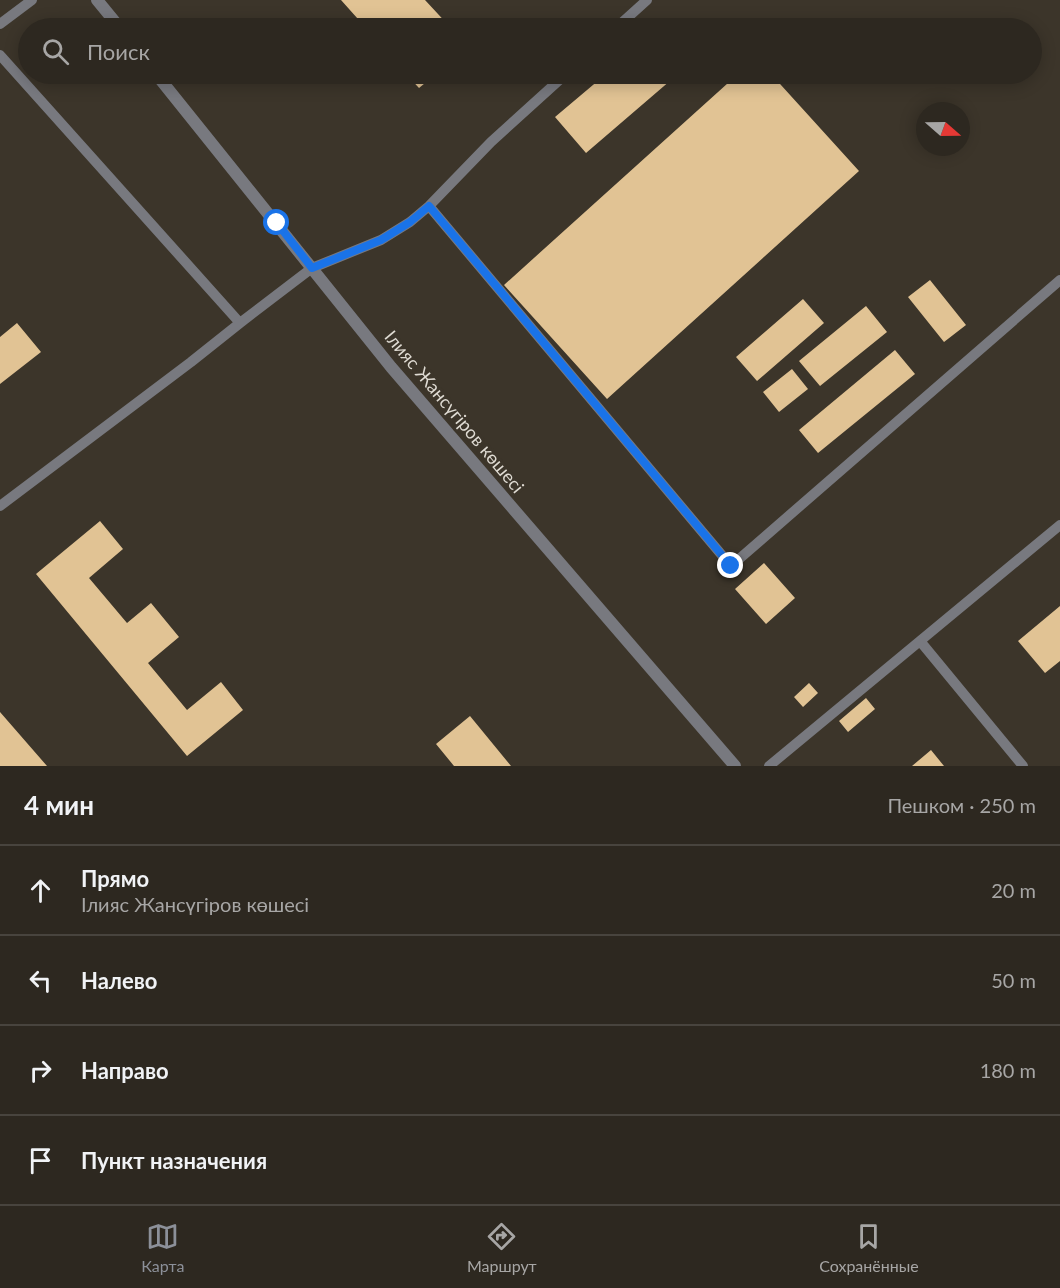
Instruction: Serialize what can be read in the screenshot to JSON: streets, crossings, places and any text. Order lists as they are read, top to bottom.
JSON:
{
  "streets": {
    "street": ["Ілияс Жансүгіров көшесі"]
  },
  "north": "right",
  "page": {
    "search": "Поиск",
    "heading": ["4 мин", "Пешком · 250 m"],
    "list": [
      ["Прямо", "Ілияс Жансүгіров көшесі", "20 m"],
      ["Налево", "50 m"],
      ["Направо", "180 m"],
      "Пункт назначения"
    ],
    "nav": ["Карта", "Маршрут", "Сохранённые"]
  }
}
